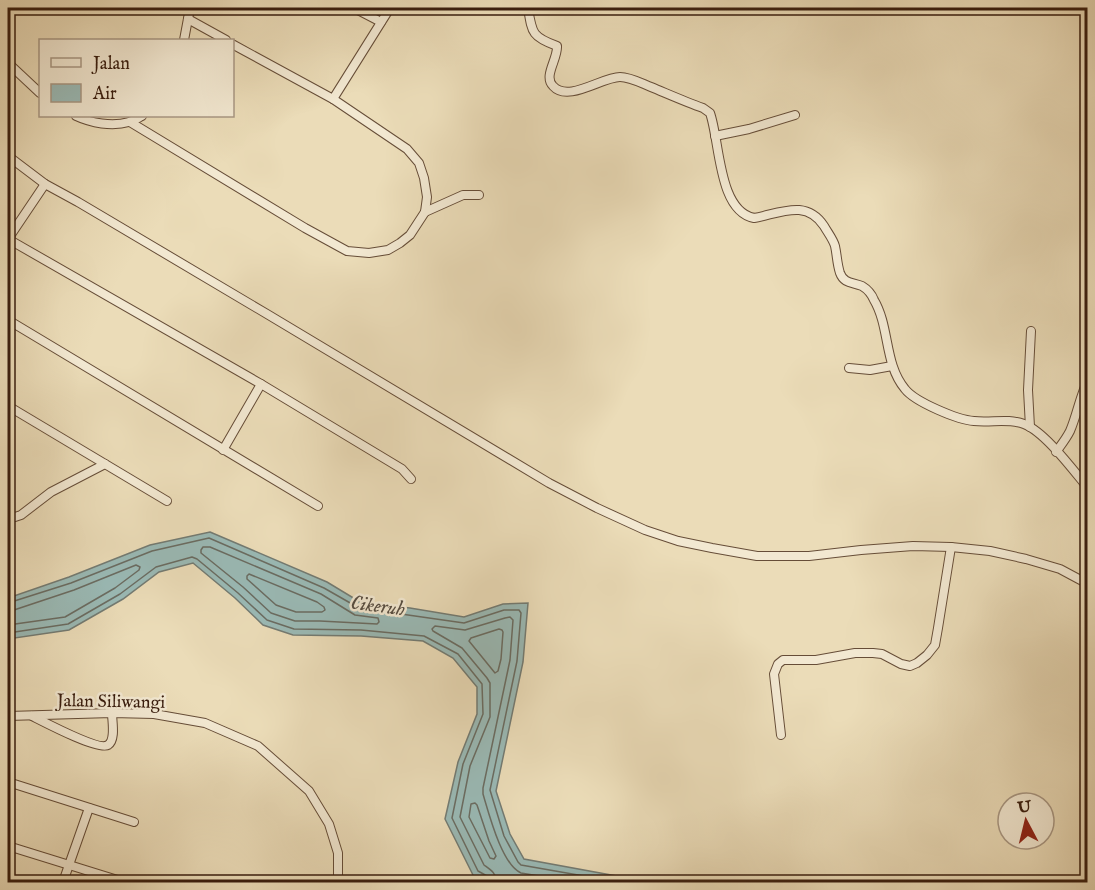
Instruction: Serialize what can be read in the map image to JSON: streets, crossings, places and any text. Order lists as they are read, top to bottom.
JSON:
{
  "streets": {
    "street": ["Jalan Siliwangi"]
  },
  "water": ["Cikeruh"],
  "legend": ["Jalan", "Air"],
  "north": "top"
}
